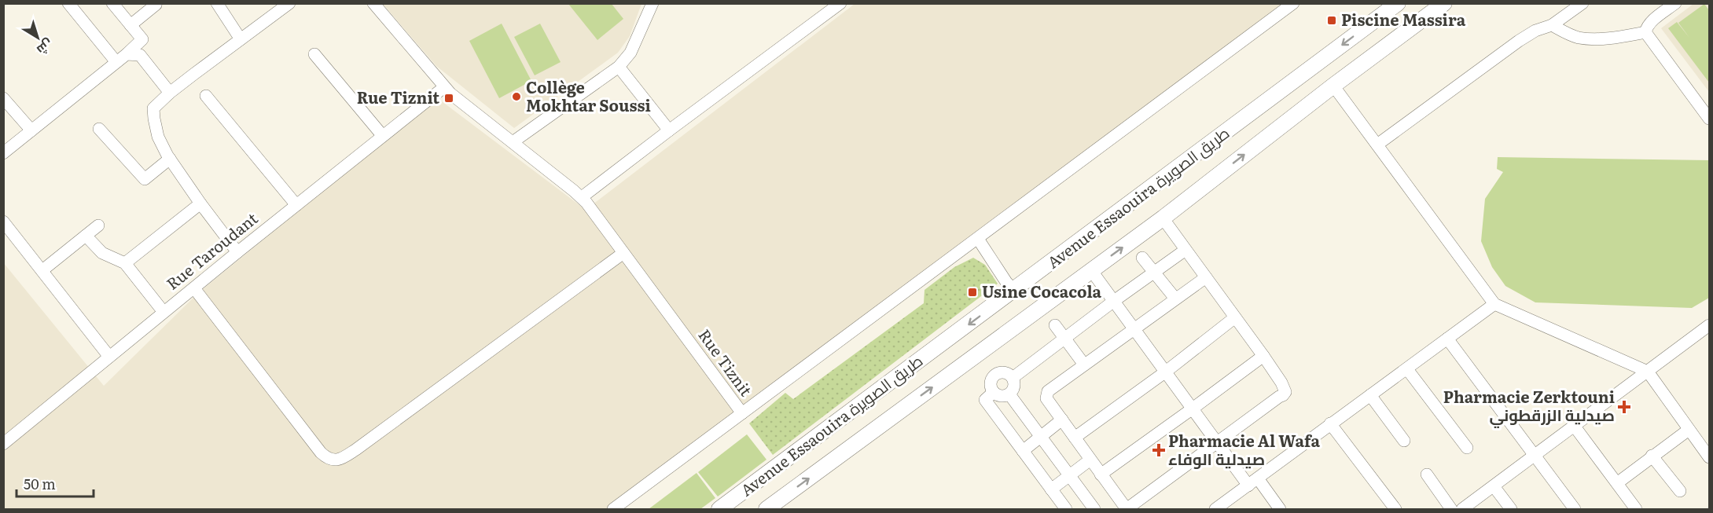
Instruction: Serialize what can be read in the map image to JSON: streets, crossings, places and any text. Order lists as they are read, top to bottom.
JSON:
{
  "streets": {
    "main road": ["Avenue Essaouira طريق الصويرة"],
    "street": ["Rue Taroudant", "Rue Tiznit"]
  },
  "crossings": [
    ["Rue Taroudant", "Rue Tiznit"]
  ],
  "places": {
    "transit": ["Piscine Massira", "Rue Tiznit", "Usine Cocacola"],
    "other": ["Collège Mokhtar Soussi"],
    "health": ["Pharmacie Zerktouni صيدلية الزرقطوني", "Pharmacie Al Wafa صيدلية الوفاء"]
  },
  "scale_bar": "50 m",
  "north": "bottom right"
}
